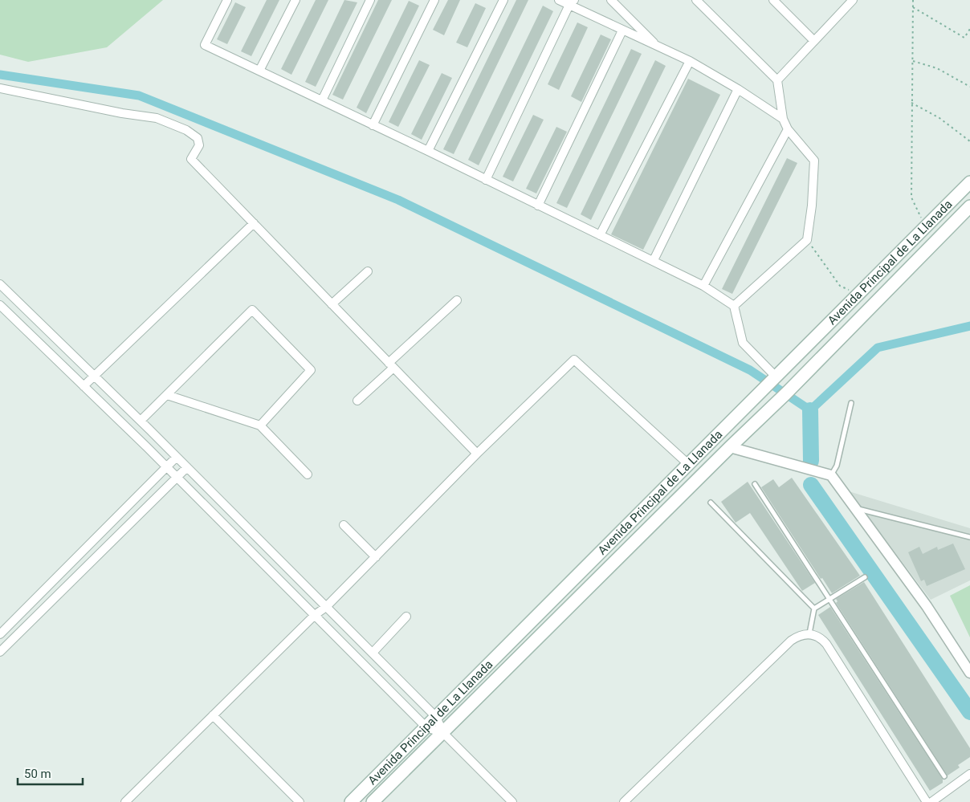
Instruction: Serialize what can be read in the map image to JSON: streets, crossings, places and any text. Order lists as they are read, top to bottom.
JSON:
{
  "streets": {
    "main road": ["Avenida Principal de La Llanada"]
  },
  "scale_bar": "50 m"
}
